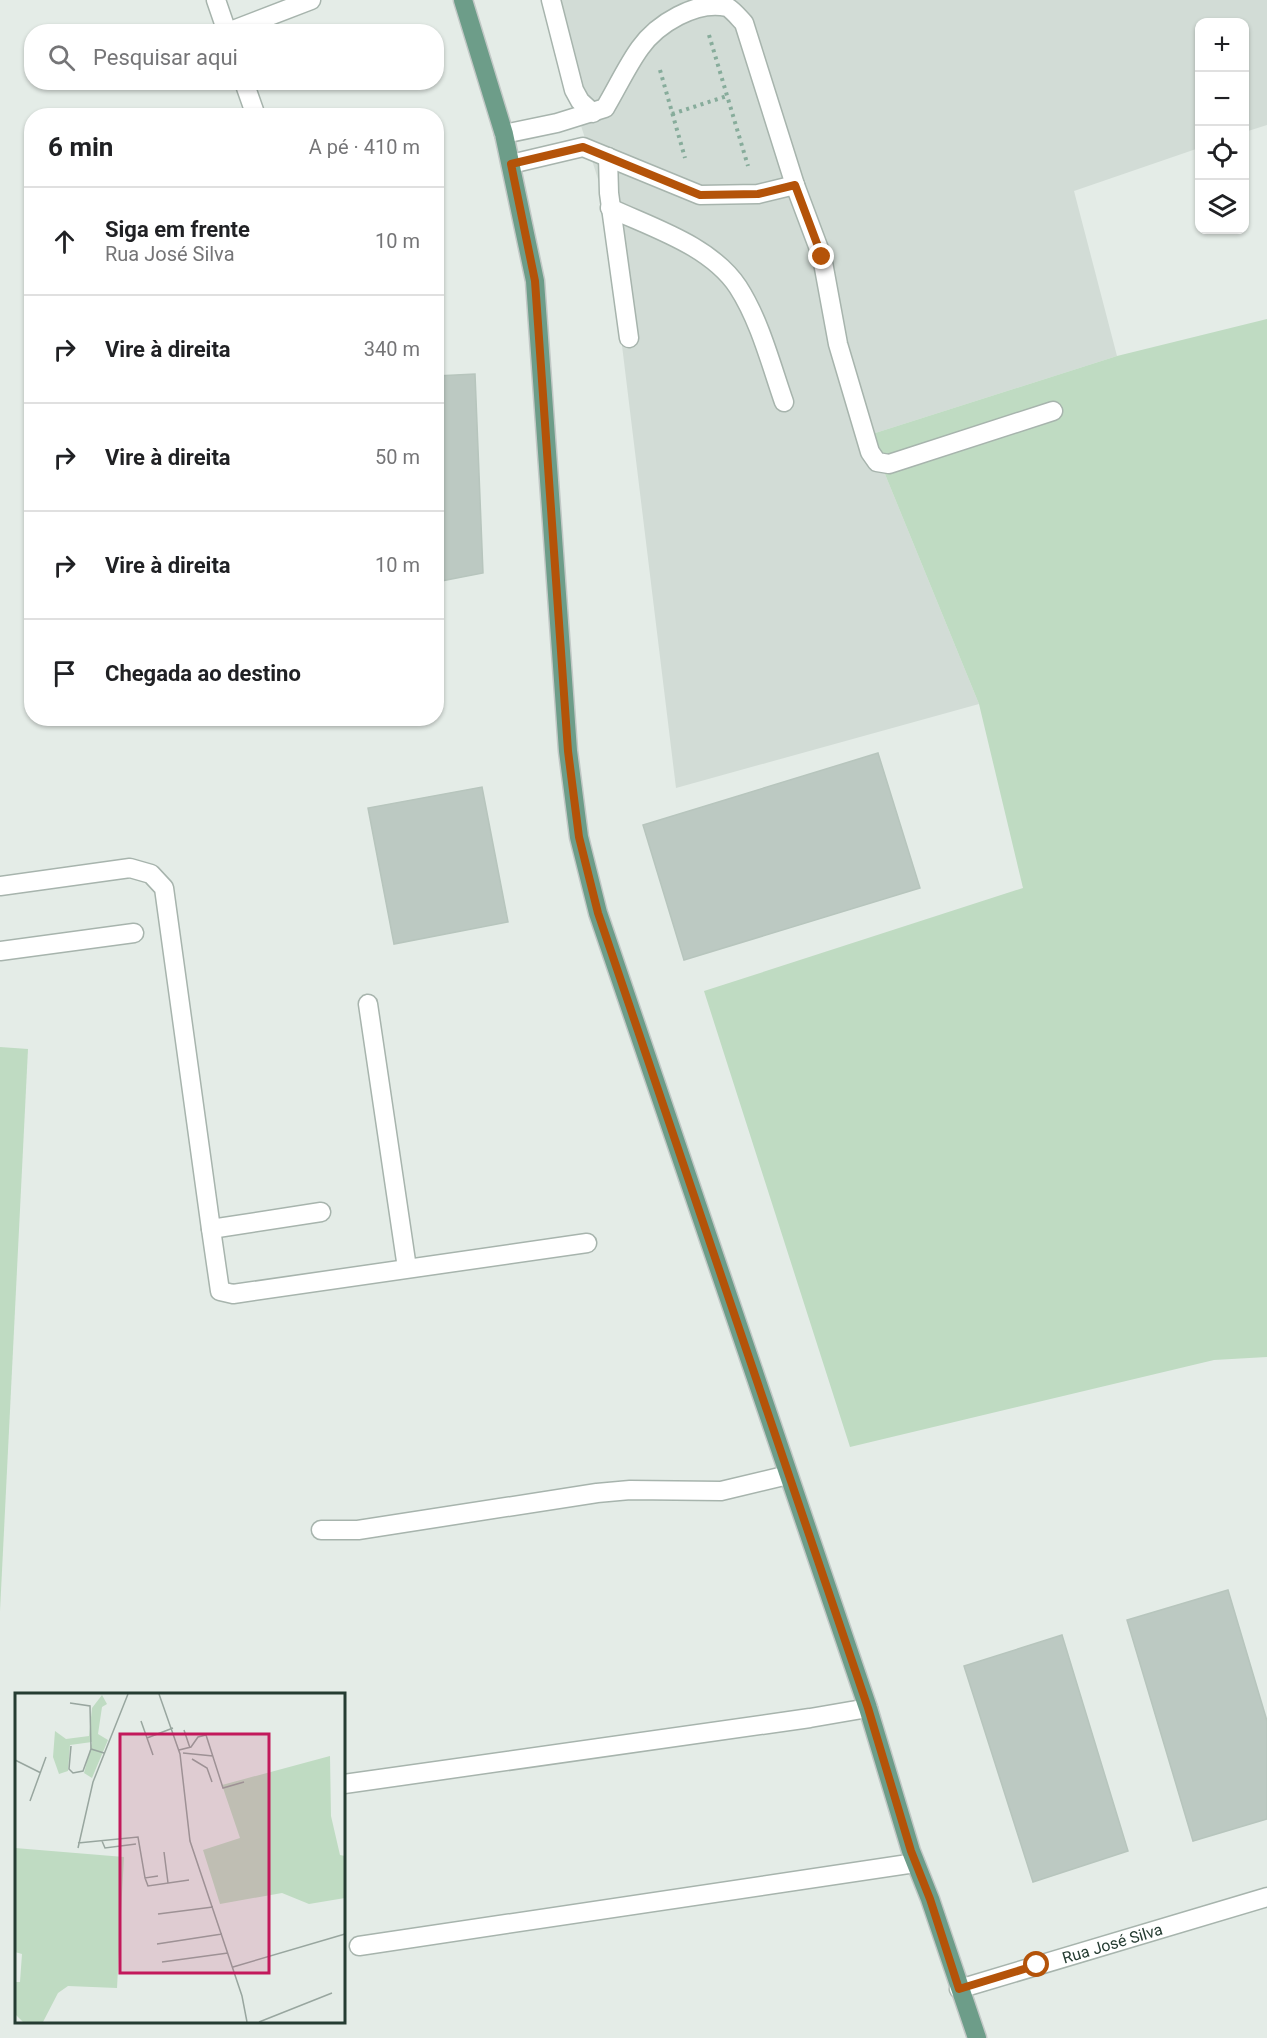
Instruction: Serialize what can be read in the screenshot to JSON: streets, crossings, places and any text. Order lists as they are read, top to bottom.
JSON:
{
  "streets": {
    "street": ["Rua José Silva"]
  },
  "page": {
    "map_buttons": ["+", "−"],
    "search": "Pesquisar aqui",
    "heading": ["6 min", "A pé · 410 m"],
    "list": [
      ["Siga em frente", "Rua José Silva", "10 m"],
      ["Vire à direita", "340 m"],
      ["Vire à direita", "50 m"],
      ["Vire à direita", "10 m"],
      "Chegada ao destino"
    ]
  }
}
